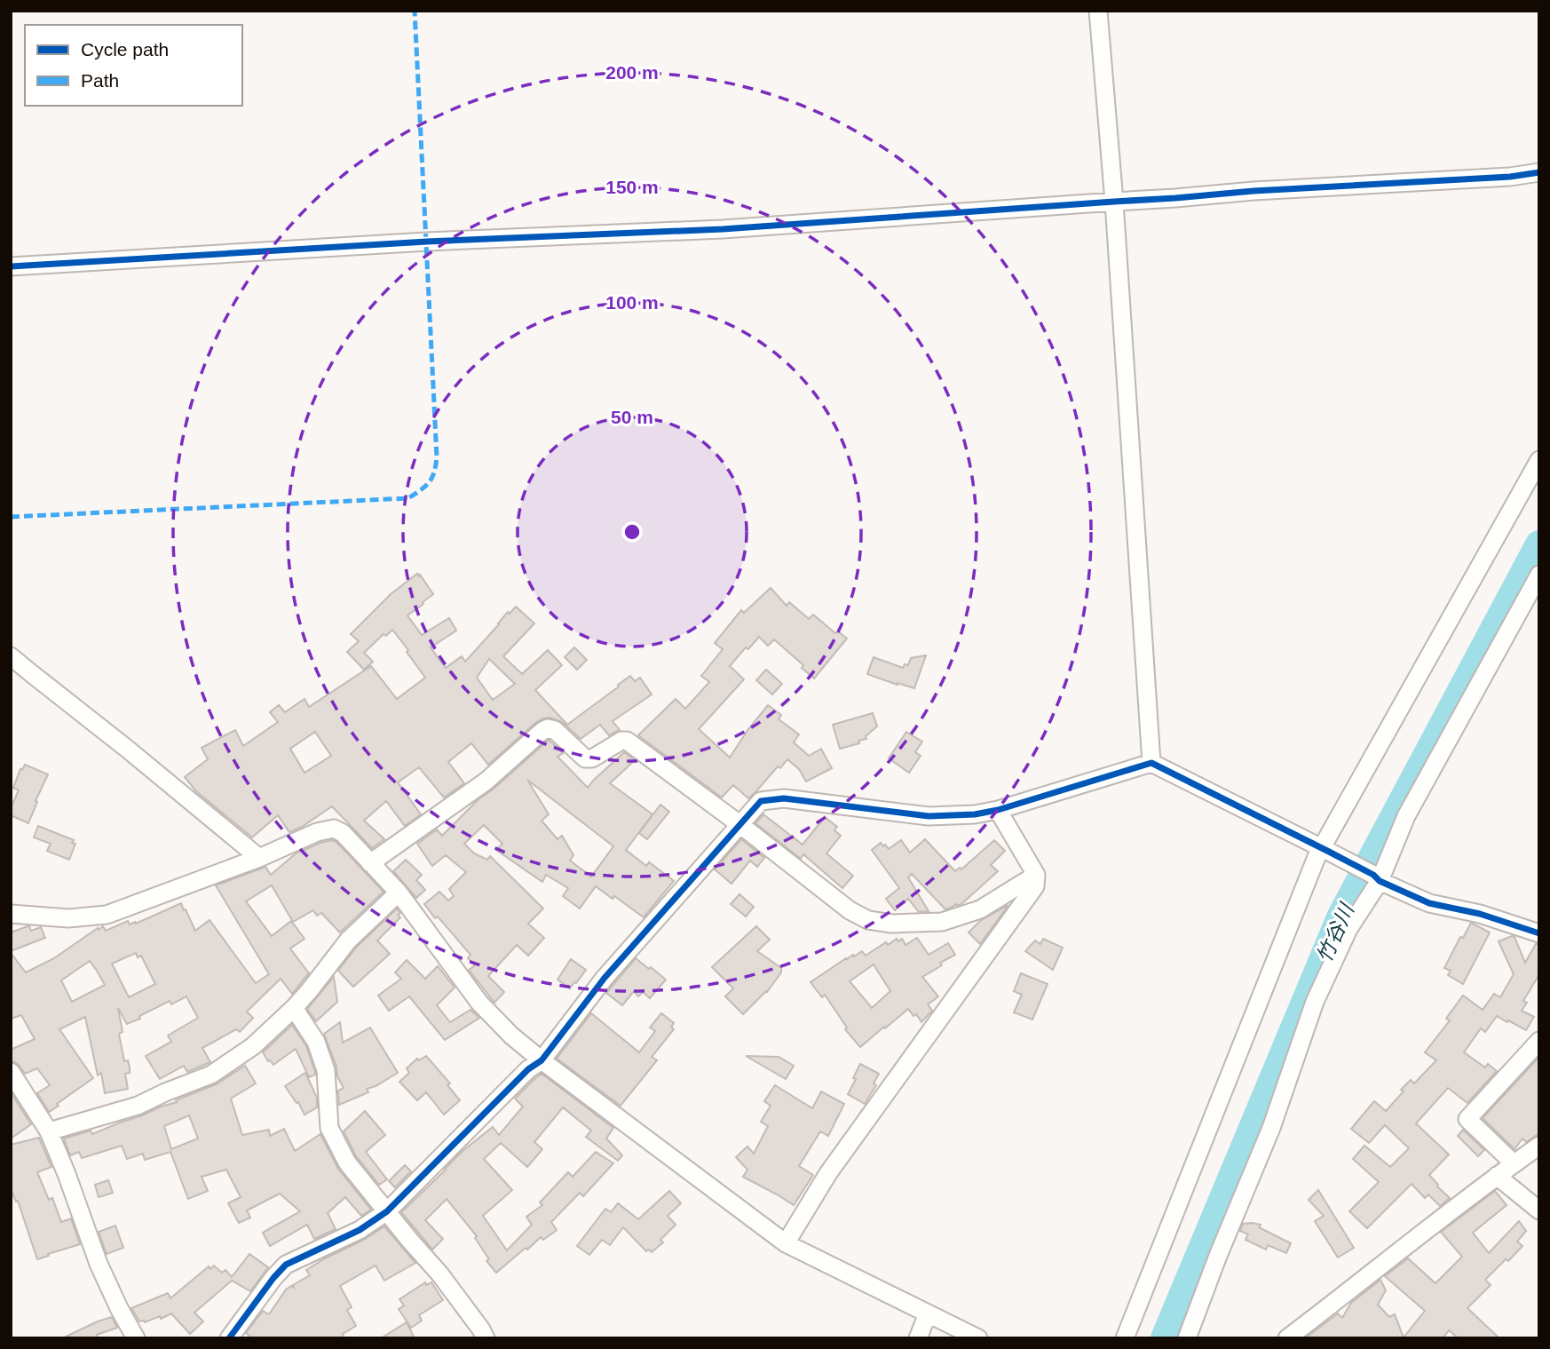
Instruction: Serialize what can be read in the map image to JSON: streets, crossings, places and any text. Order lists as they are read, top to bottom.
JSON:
{
  "water": ["竹谷川"],
  "legend": ["Cycle path", "Path"],
  "rings": [
    "200 m",
    "150 m",
    "100 m",
    "50 m"
  ]
}
